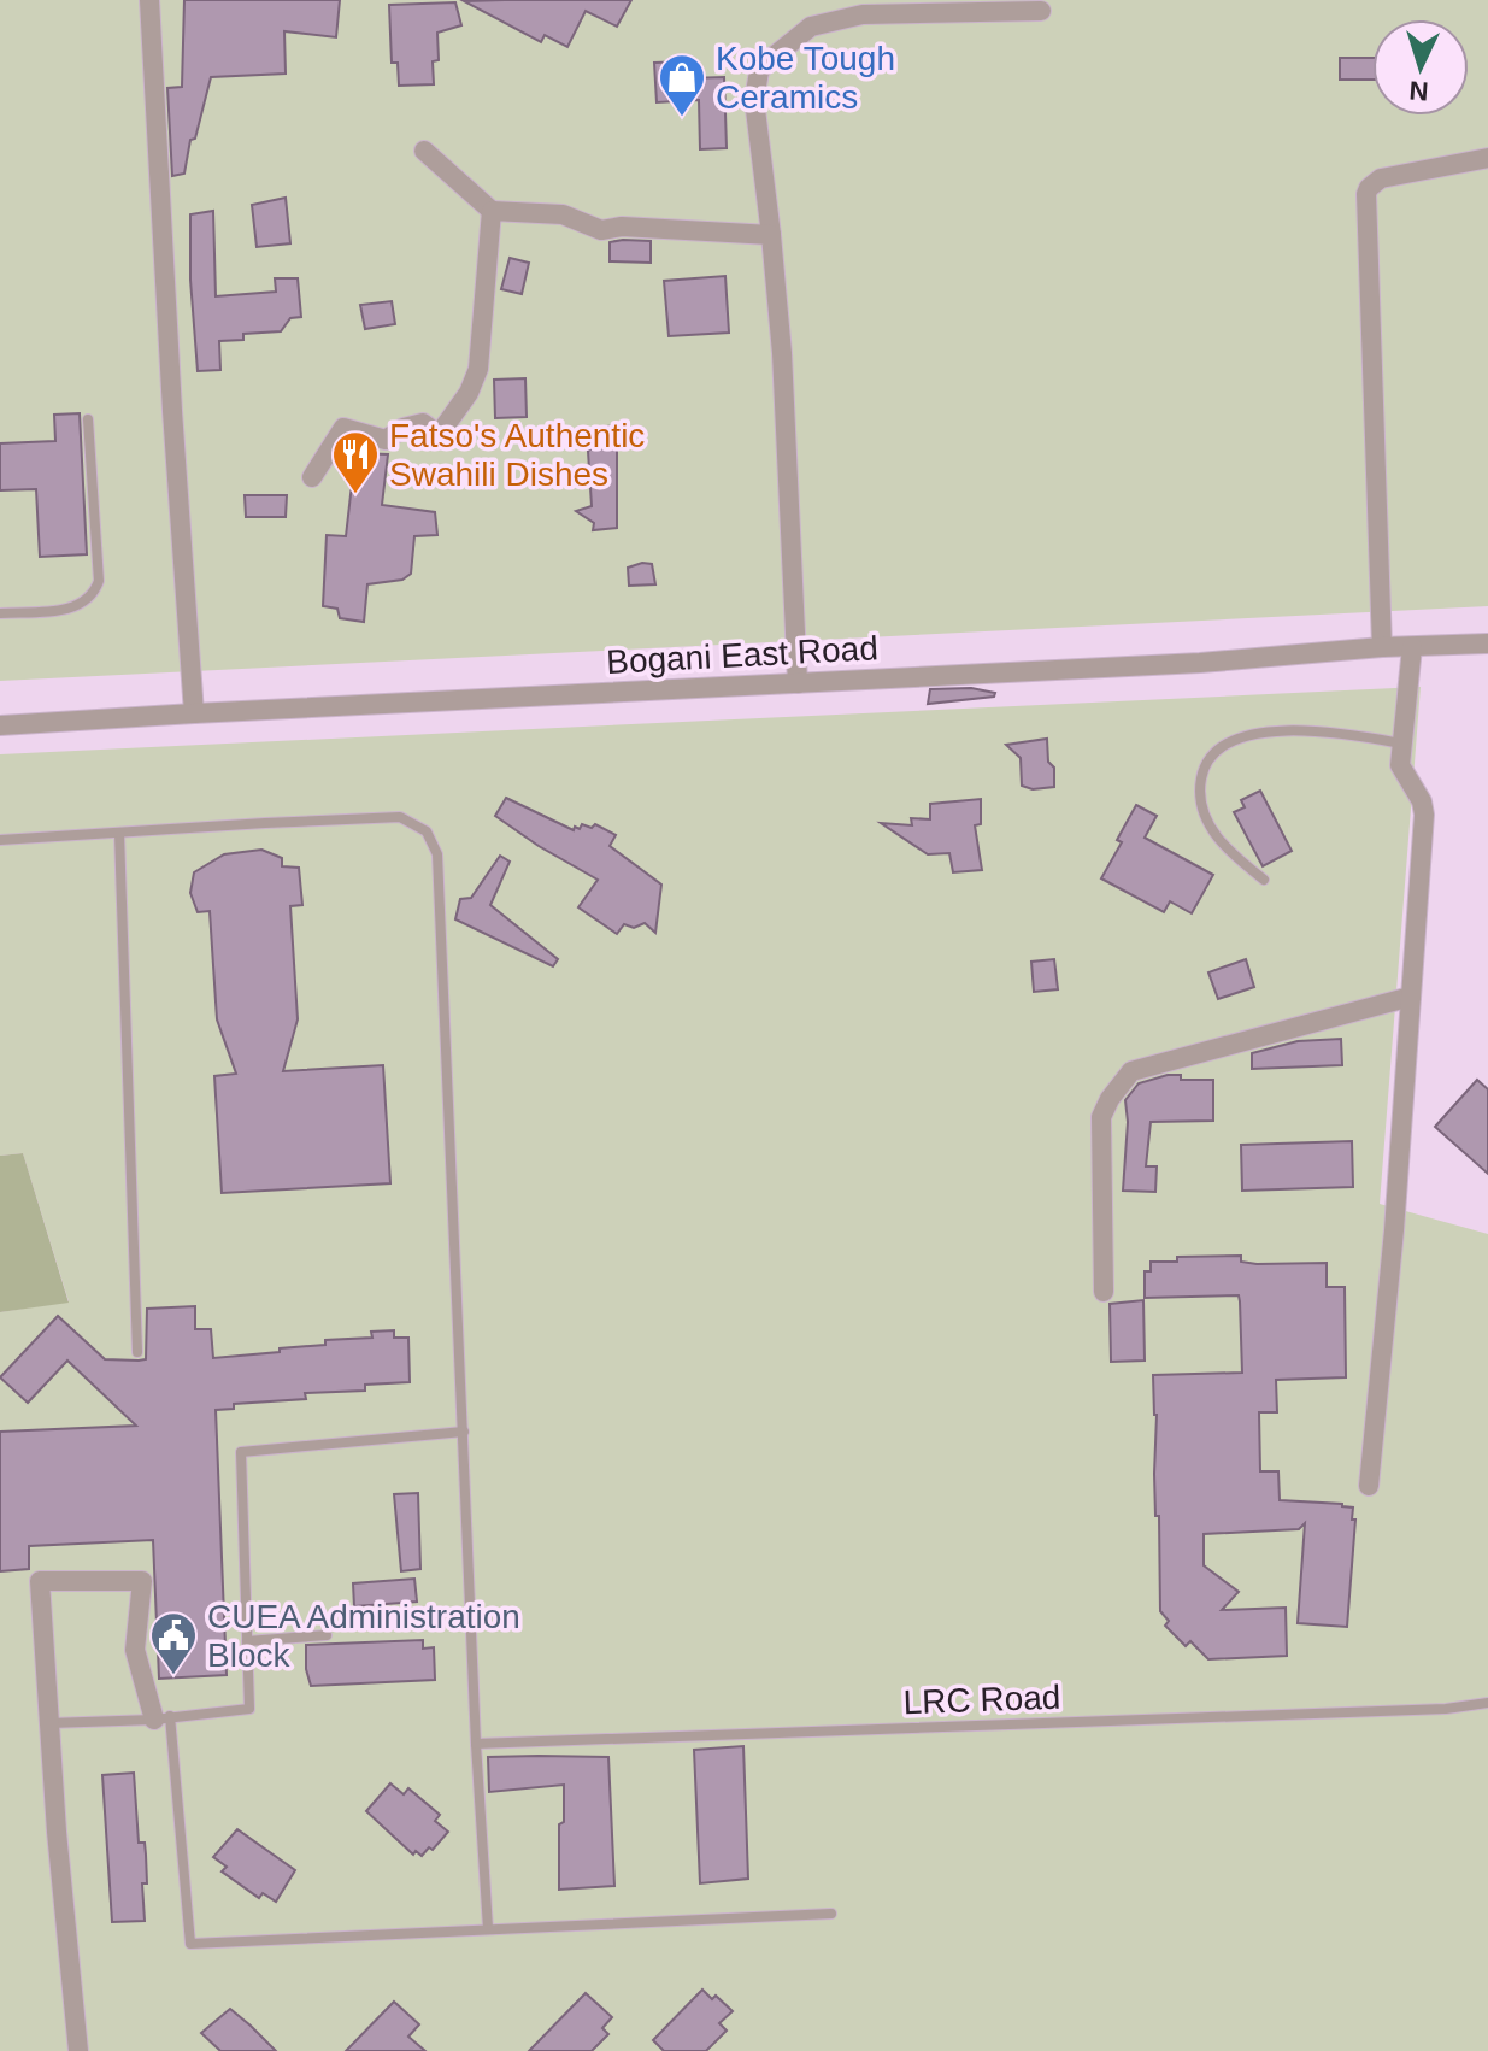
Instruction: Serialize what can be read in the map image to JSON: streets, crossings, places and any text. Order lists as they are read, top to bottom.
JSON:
{
  "streets": {
    "street": ["Bogani East Road"],
    "lane": ["LRC Road"]
  },
  "places": {
    "shop": ["Kobe Tough Ceramics"],
    "restaurant": ["Fatso's Authentic Swahili Dishes"],
    "public building": ["CUEA Administration Block"]
  },
  "north": "bottom"
}
